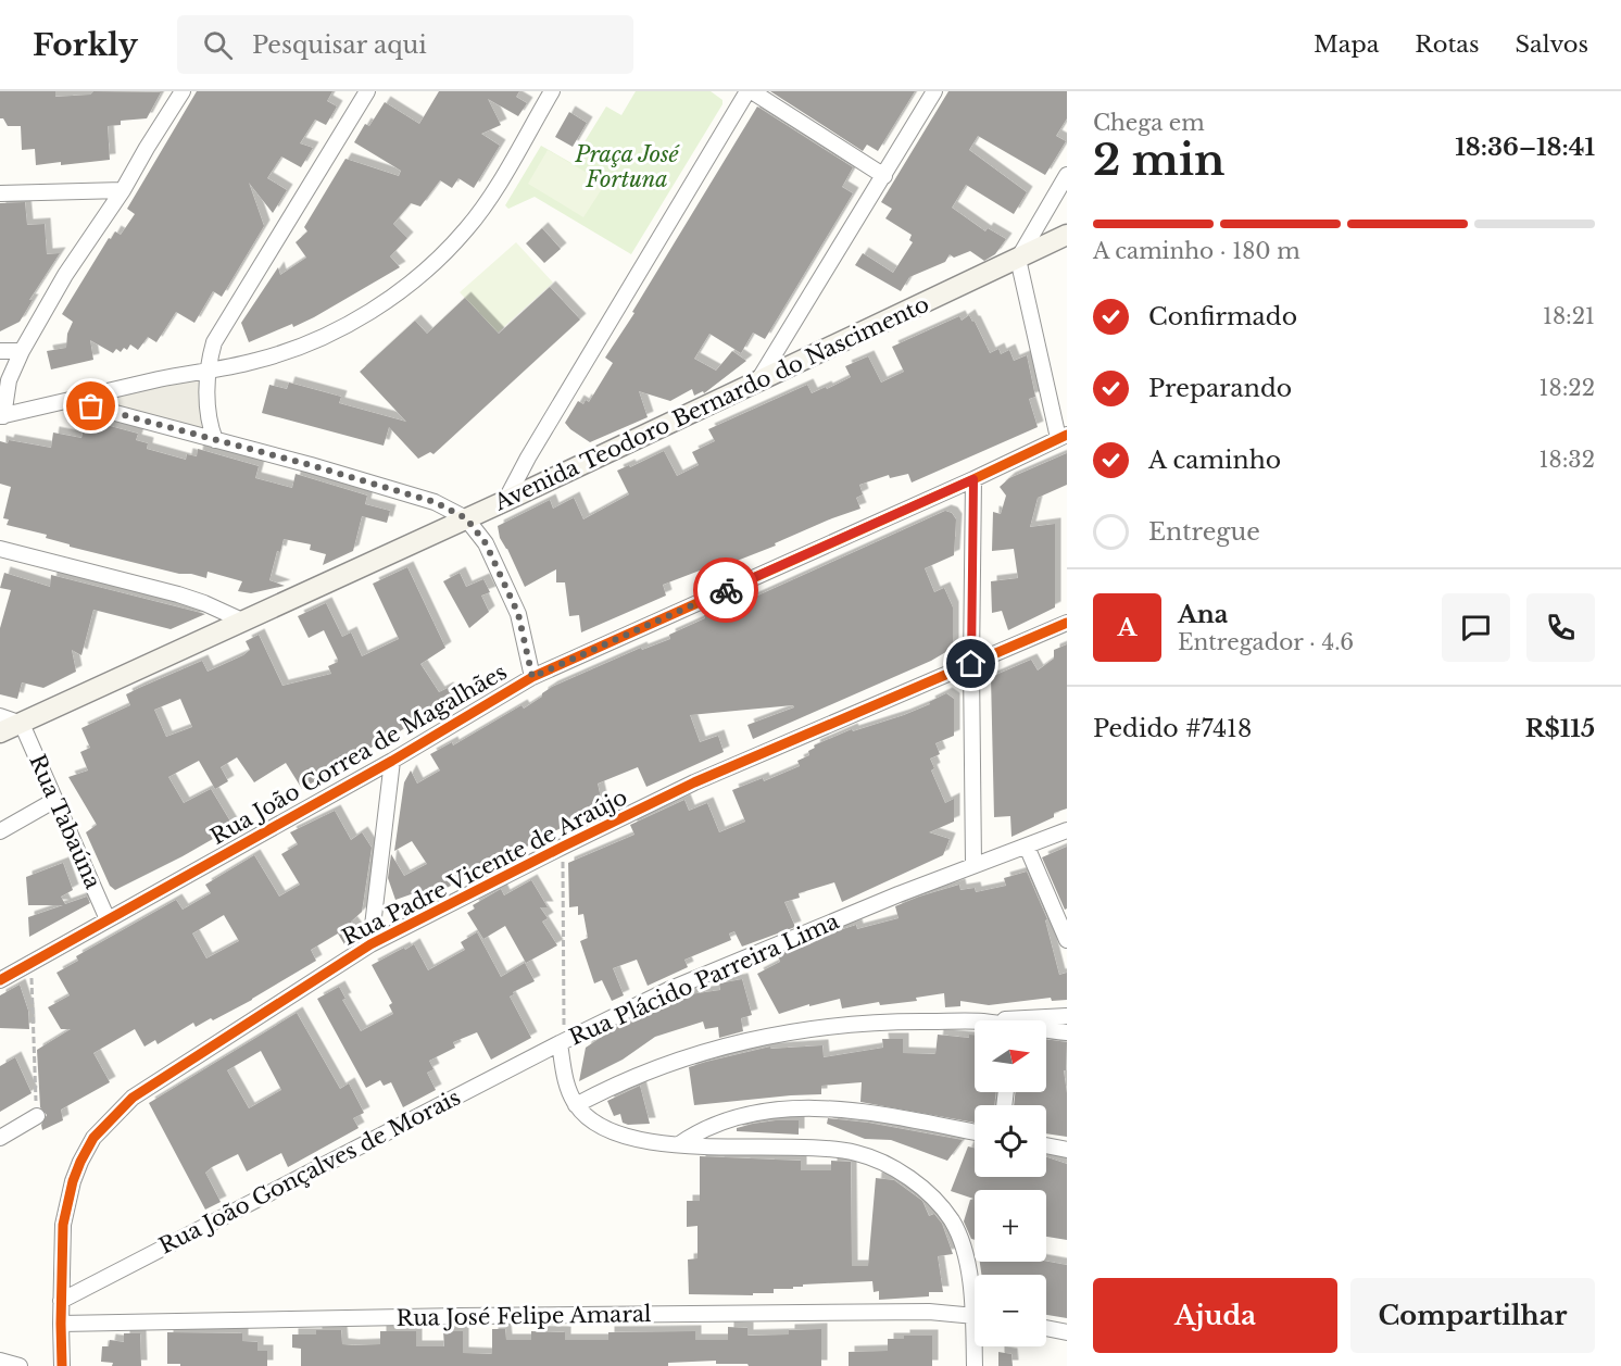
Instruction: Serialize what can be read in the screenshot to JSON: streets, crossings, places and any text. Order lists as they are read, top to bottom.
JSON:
{
  "streets": {
    "street": [
      "Avenida Teodoro Bernardo do Nascimento",
      "Rua João Correa de Magalhães",
      "Rua Tabaúna",
      "Rua Padre Vicente de Araújo",
      "Rua Plácido Parreira Lima",
      "Rua João Gonçalves de Morais",
      "Rua José Felipe Amaral"
    ]
  },
  "crossings": [
    ["Avenida Teodoro Bernardo do Nascimento", "Rua Tabaúna"],
    ["Rua João Correa de Magalhães", "Rua Tabaúna"],
    ["Rua Padre Vicente de Araújo", "Rua João Gonçalves de Morais"],
    ["Rua Padre Vicente de Araújo", "Rua José Felipe Amaral"],
    ["Rua Plácido Parreira Lima", "Rua João Gonçalves de Morais"]
  ],
  "parks": ["Praça José Fortuna"],
  "north": "right",
  "page": {
    "header": "Forkly",
    "search": "Pesquisar aqui",
    "nav": ["Mapa", "Rotas", "Salvos"],
    "heading": ["2 min", "Chega em", "18:36–18:41"],
    "panel": [
      "Ana",
      "Entregador · 4.6",
      "Pedido #7418",
      "R$115"
    ],
    "bar": "A caminho · 180 m",
    "list": [
      ["Confirmado", "18:21"],
      ["Preparando", "18:22"],
      ["A caminho", "18:32"],
      "Entregue"
    ],
    "round": "A",
    "map_buttons": ["+", "−"],
    "buttons": ["Ajuda", "Compartilhar"]
  }
}
